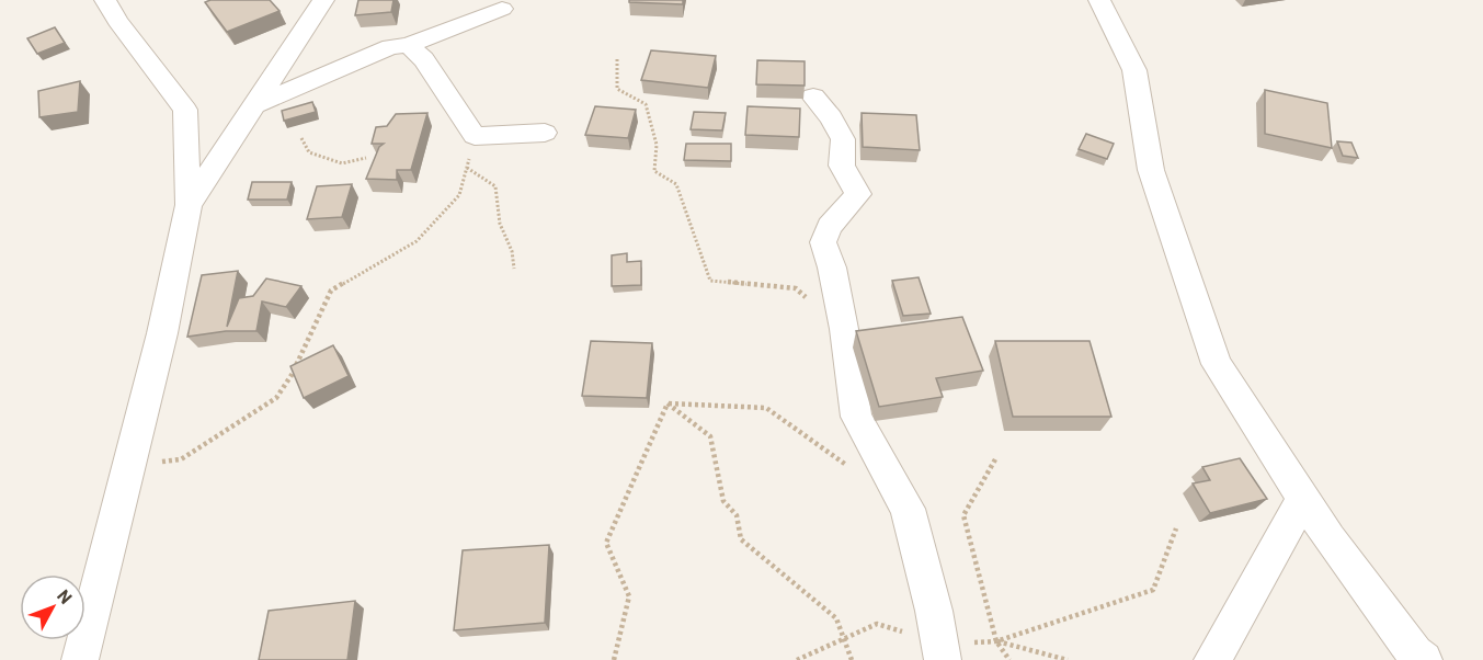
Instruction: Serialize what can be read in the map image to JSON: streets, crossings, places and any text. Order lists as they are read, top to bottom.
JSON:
{
  "north": "top right"
}
